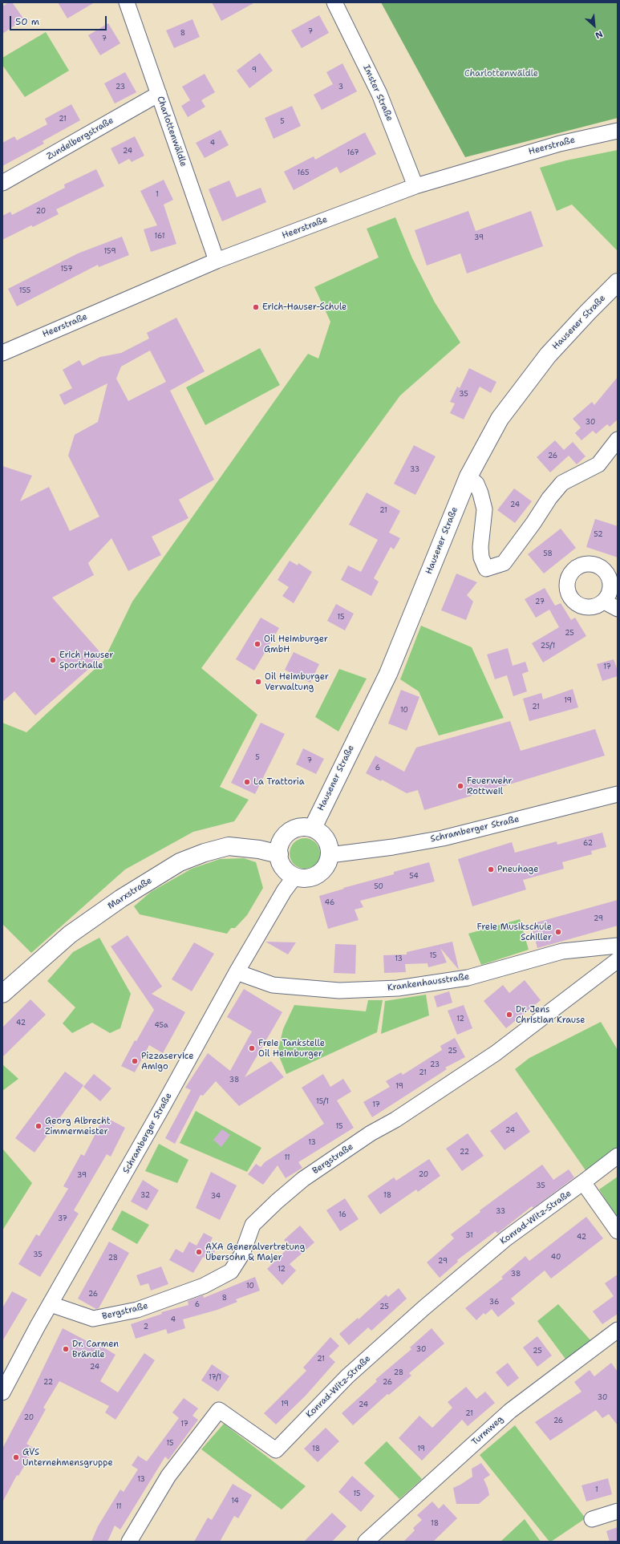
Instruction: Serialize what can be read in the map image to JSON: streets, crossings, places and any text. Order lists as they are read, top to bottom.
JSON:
{
  "streets": {
    "main road": ["Hausener Straße", "Marxstraße"],
    "street": [
      "Imster Straße",
      "Charlottenwäldle",
      "Zundelbergstraße",
      "Heerstraße",
      "Schramberger Straße",
      "Krankenhausstraße",
      "Bergstraße",
      "Konrad-Witz-Straße",
      "Turmweg"
    ]
  },
  "crossings": [
    ["Imster Straße", "Heerstraße"],
    ["Charlottenwäldle", "Zundelbergstraße"],
    ["Charlottenwäldle", "Heerstraße"],
    ["Hausener Straße", "Schramberger Straße"],
    ["Hausener Straße", "Marxstraße"],
    ["Schramberger Straße", "Marxstraße"],
    ["Schramberger Straße", "Krankenhausstraße"],
    ["Schramberger Straße", "Bergstraße"]
  ],
  "parks": ["Charlottenwäldle"],
  "places": [
    "Erich-Hauser-Schule",
    "Oil Heimburger GmbH",
    "Erich Hauser Sporthalle",
    "Oil Heimburger Verwaltung",
    "La Trattoria",
    "Feuerwehr Rottweil",
    "Pneuhage",
    "Freie Musikschule Schiller",
    "Dr. Jens Christian Krause",
    "Freie Tankstelle Oil Heimburger",
    "Pizzaservice Amigo",
    "Georg Albrecht Zimmermeister",
    "AXA Generalvertretung Übersohn & Majer",
    "Dr. Carmen Brändle",
    "GVS Unternehmensgruppe"
  ],
  "house_numbers": [
    "7",
    "8",
    "7",
    "9",
    "23",
    "3",
    "21",
    "5",
    "4",
    "24",
    "167",
    "165",
    "1",
    "20",
    "161",
    "39",
    "159",
    "157",
    "155",
    "35",
    "30",
    "26",
    "33",
    "24",
    "21",
    "52",
    "58",
    "27",
    "15",
    "25",
    "25/1",
    "17",
    "19",
    "21",
    "10",
    "5",
    "7",
    "6",
    "62",
    "54",
    "50",
    "46",
    "29",
    "15",
    "13",
    "12",
    "42",
    "45a",
    "25",
    "23",
    "21",
    "38",
    "19",
    "15/1",
    "17",
    "15",
    "24",
    "13",
    "22",
    "11",
    "20",
    "39",
    "35",
    "32",
    "18",
    "34",
    "33",
    "16",
    "37",
    "31",
    "42",
    "35",
    "40",
    "28",
    "29",
    "12",
    "38",
    "10",
    "26",
    "8",
    "36",
    "6",
    "25",
    "4",
    "2",
    "30",
    "25",
    "21",
    "24",
    "28",
    "17/1",
    "22",
    "26",
    "30",
    "19",
    "24",
    "21",
    "20",
    "26",
    "17",
    "15",
    "18",
    "19",
    "13",
    "1",
    "15",
    "14",
    "11",
    "18"
  ],
  "scale_bar": "50 m",
  "north": "bottom right"
}
